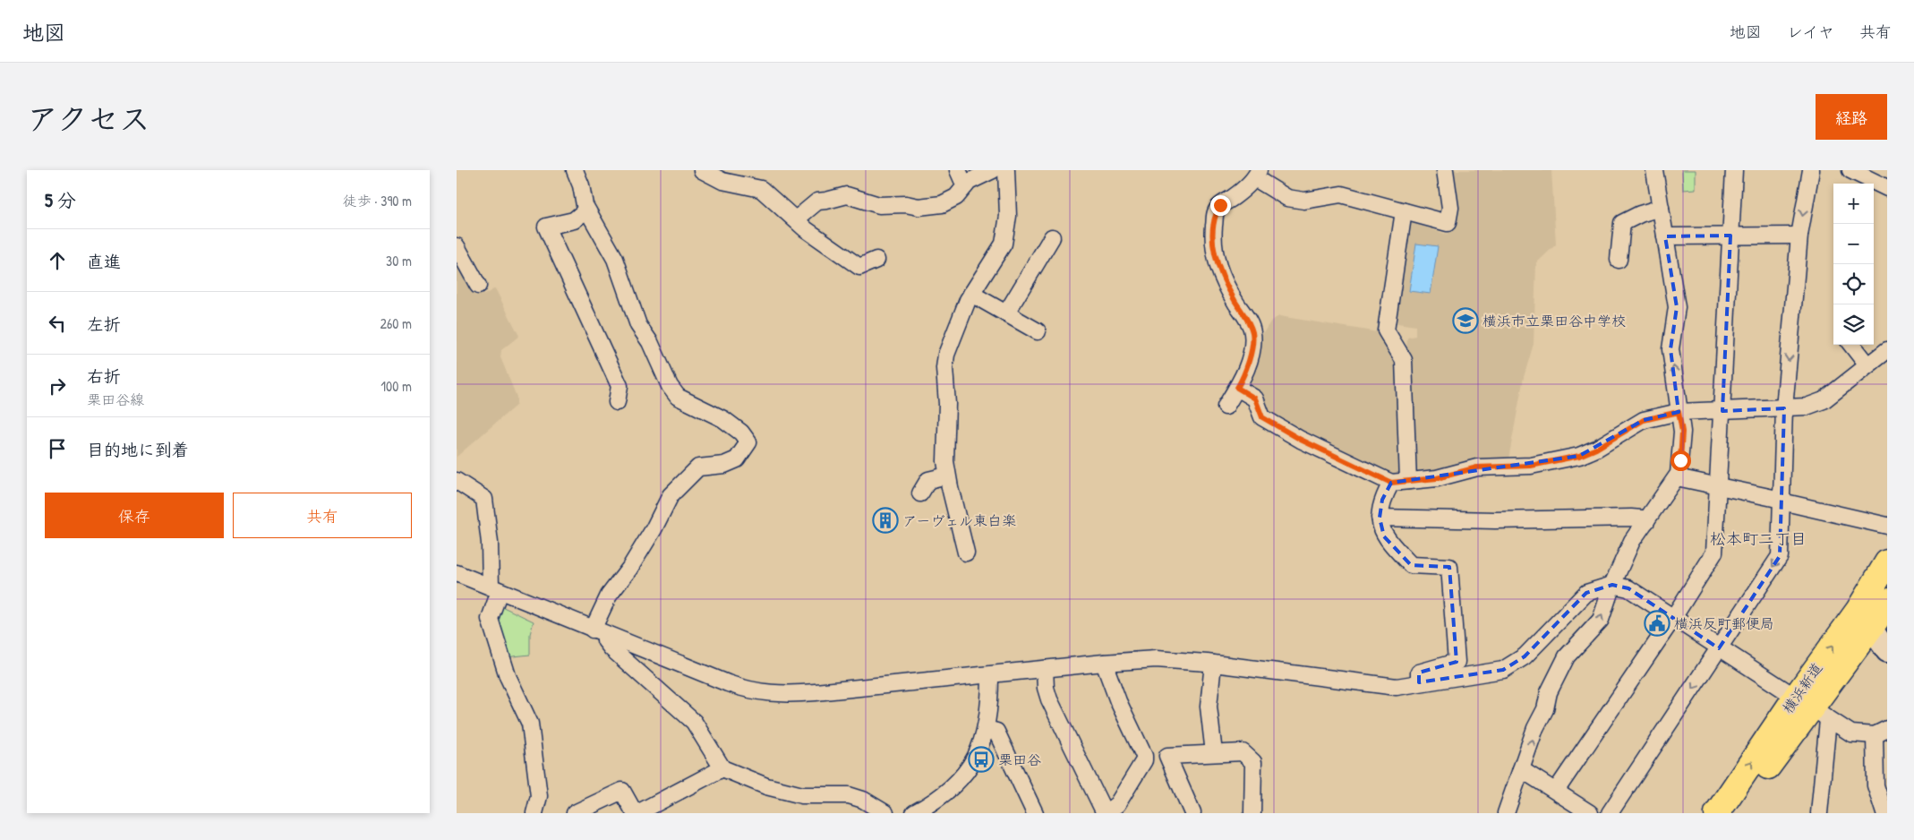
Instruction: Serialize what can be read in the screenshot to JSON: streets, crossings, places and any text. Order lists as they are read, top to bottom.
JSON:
{
  "streets": {
    "highway": ["横浜新道"]
  },
  "districts": ["松本町二丁目"],
  "places": {
    "school or university": ["横浜市立栗田谷中学校"],
    "building": ["アーヴェル東白楽"],
    "public building": ["横浜反町郵便局"],
    "bus stop": ["栗田谷"]
  },
  "page": {
    "header": "地図",
    "nav": ["地図", "レイヤ", "共有"],
    "title": "アクセス",
    "buttons": [
      "経路",
      ["保存", "共有"]
    ],
    "heading": ["5 分", "徒歩 · 390 m"],
    "map_buttons": ["+", "−"],
    "list": [
      ["直進", "30 m"],
      ["左折", "260 m"],
      ["右折", "栗田谷線", "100 m"],
      "目的地に到着"
    ]
  }
}
